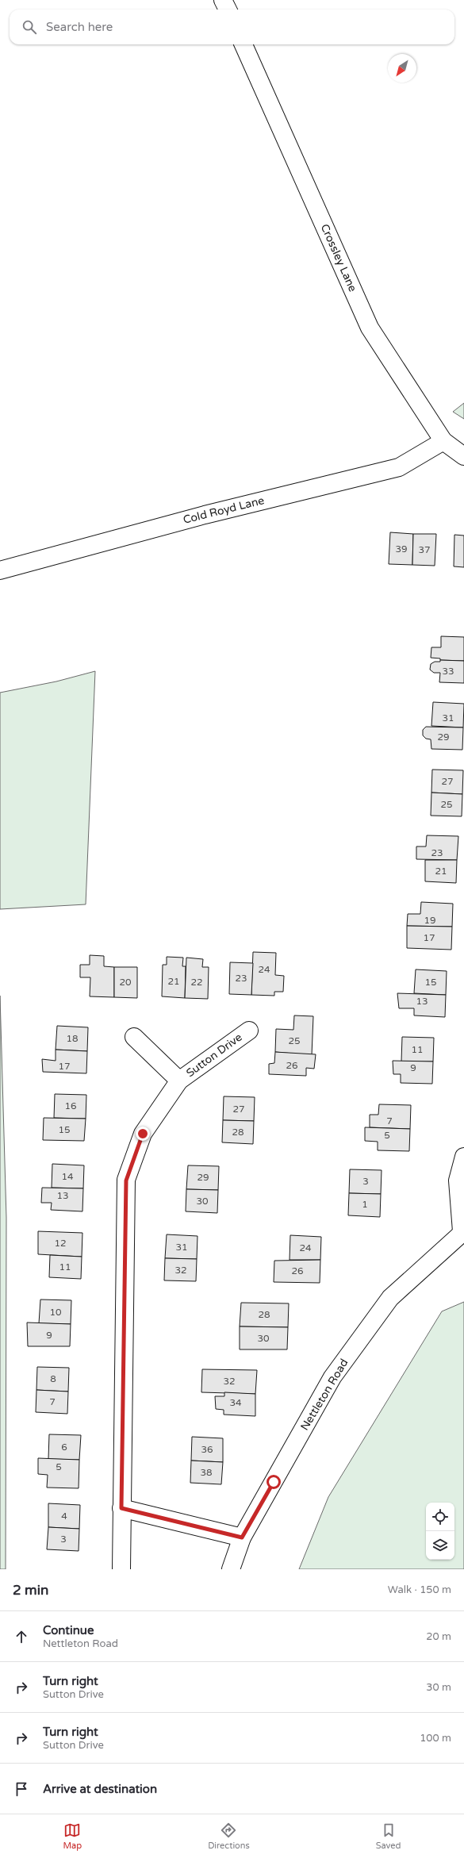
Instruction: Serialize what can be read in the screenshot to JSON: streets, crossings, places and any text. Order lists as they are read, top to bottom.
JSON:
{
  "streets": {
    "street": [
      "Crossley Lane",
      "Cold Royd Lane",
      "Sutton Drive",
      "Nettleton Road"
    ]
  },
  "crossings": [
    ["Crossley Lane", "Cold Royd Lane"]
  ],
  "house_numbers": [
    "39",
    "37",
    "33",
    "31",
    "29",
    "27",
    "25",
    "23",
    "21",
    "19",
    "17",
    "24",
    "23",
    "21",
    "20",
    "22",
    "15",
    "13",
    "18",
    "25",
    "11",
    "26",
    "17",
    "9",
    "16",
    "27",
    "7",
    "15",
    "28",
    "5",
    "14",
    "29",
    "3",
    "13",
    "30",
    "1",
    "12",
    "31",
    "24",
    "11",
    "32",
    "26",
    "10",
    "28",
    "9",
    "30",
    "8",
    "32",
    "7",
    "34",
    "6",
    "36",
    "5",
    "38",
    "4",
    "3"
  ],
  "north": "bottom left",
  "page": {
    "search": "Search here",
    "heading": ["2 min", "Walk · 150 m"],
    "list": [
      ["Continue", "Nettleton Road", "20 m"],
      ["Turn right", "Sutton Drive", "30 m"],
      ["Turn right", "Sutton Drive", "100 m"],
      "Arrive at destination"
    ],
    "nav": ["Map", "Directions", "Saved"]
  }
}
